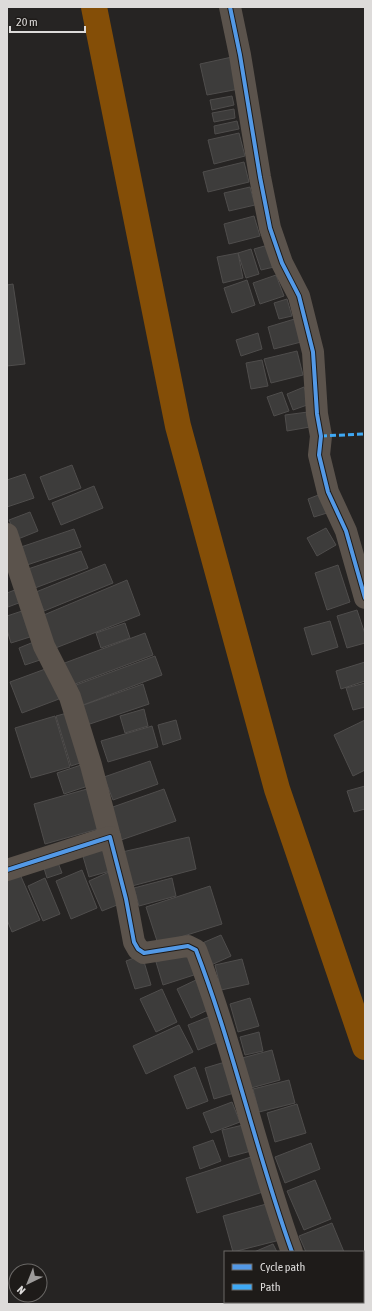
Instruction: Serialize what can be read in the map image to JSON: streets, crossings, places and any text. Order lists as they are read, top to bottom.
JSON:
{
  "legend": ["Cycle path", "Path"],
  "scale_bar": "20 m",
  "north": "bottom left"
}
